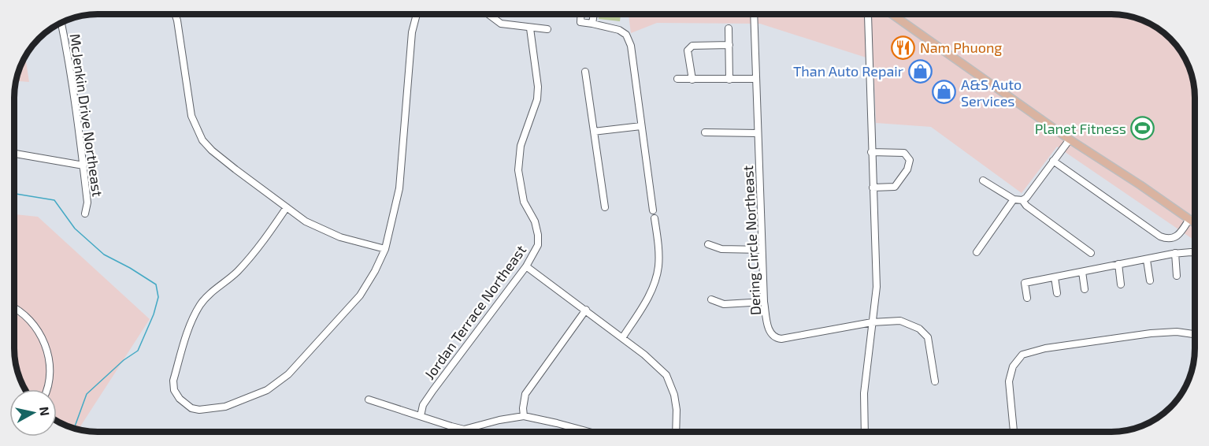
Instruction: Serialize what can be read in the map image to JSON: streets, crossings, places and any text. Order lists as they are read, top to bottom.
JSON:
{
  "streets": {
    "street": ["McJenkin Drive Northeast", "Dering Circle Northeast", "Jordan Terrace Northeast"]
  },
  "places": {
    "restaurant": ["Nam Phuong"],
    "shop": ["Than Auto Repair", "A&S Auto Services"],
    "sports": ["Planet Fitness"]
  },
  "north": "right"
}
